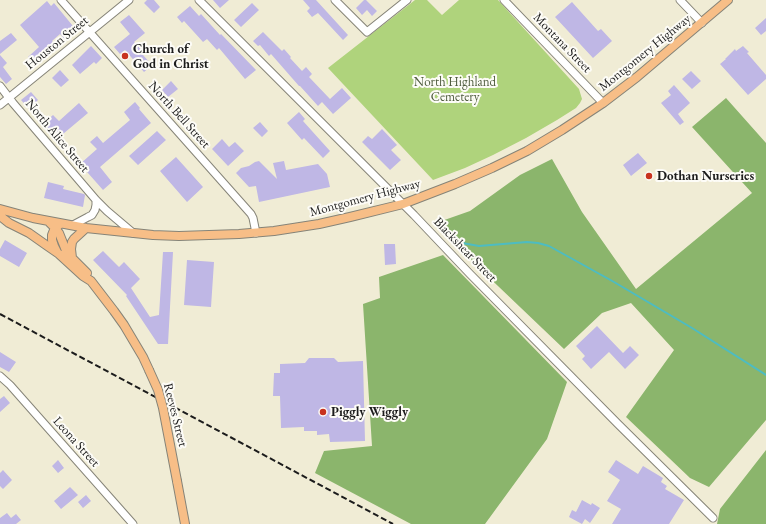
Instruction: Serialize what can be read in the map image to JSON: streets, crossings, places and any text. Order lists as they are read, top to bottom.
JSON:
{
  "streets": {
    "main road": ["Montgomery Highway", "Reeves Street"],
    "street": [
      "Houston Street",
      "Montana Street",
      "North Bell Street",
      "North Alice Street",
      "Blackshear Street",
      "Leona Street"
    ]
  },
  "crossings": [
    ["Houston Street", "North Bell Street"],
    ["Houston Street", "North Alice Street"],
    ["Montana Street", "Montgomery Highway"],
    ["Montgomery Highway", "North Bell Street"],
    ["Montgomery Highway", "North Alice Street"],
    ["Montgomery Highway", "Blackshear Street"],
    ["Montgomery Highway", "Reeves Street"]
  ],
  "parks": ["North Highland Cemetery"],
  "places": ["Church of God in Christ", "Dothan Nurseries", "Piggly Wiggly"]
}
